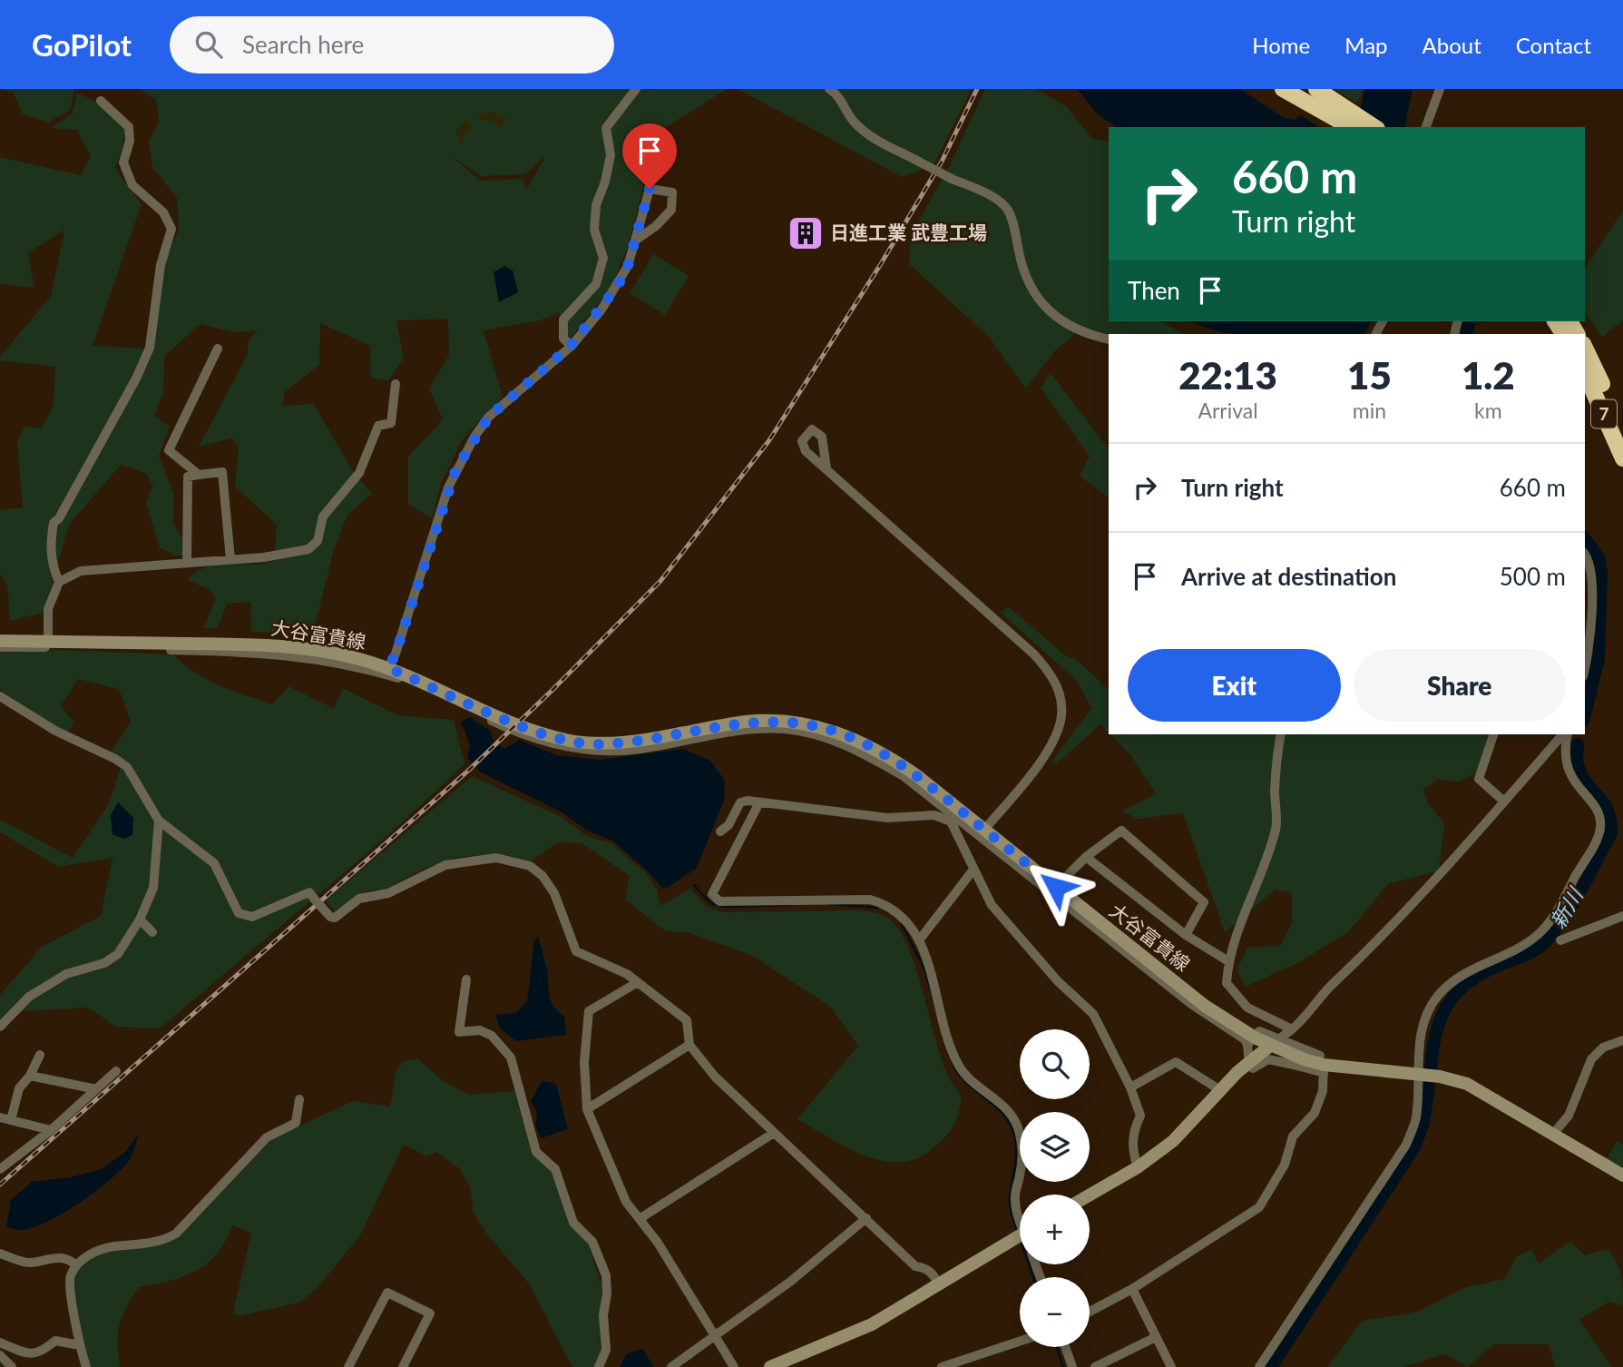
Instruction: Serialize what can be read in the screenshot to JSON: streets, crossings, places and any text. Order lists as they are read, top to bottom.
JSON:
{
  "streets": {
    "highway": ["7"],
    "main road": ["大谷富貴線"]
  },
  "water": ["新川"],
  "places": {
    "building": ["日進工業 武豊工場"]
  },
  "page": {
    "header": "GoPilot",
    "search": "Search here",
    "nav": [
      "Home",
      "Map",
      "About",
      "Contact"
    ],
    "turn": ["660 m", "Turn right"],
    "then": "Then",
    "eta": [
      "22:13",
      "Arrival",
      "15",
      "min",
      "1.2",
      "km"
    ],
    "list": [
      {
        "name": "Turn right",
        "value": "660 m"
      },
      {
        "name": "Arrive at destination",
        "value": "500 m"
      }
    ],
    "buttons": ["Exit", "Share"],
    "map_buttons": ["+", "−"]
  }
}
